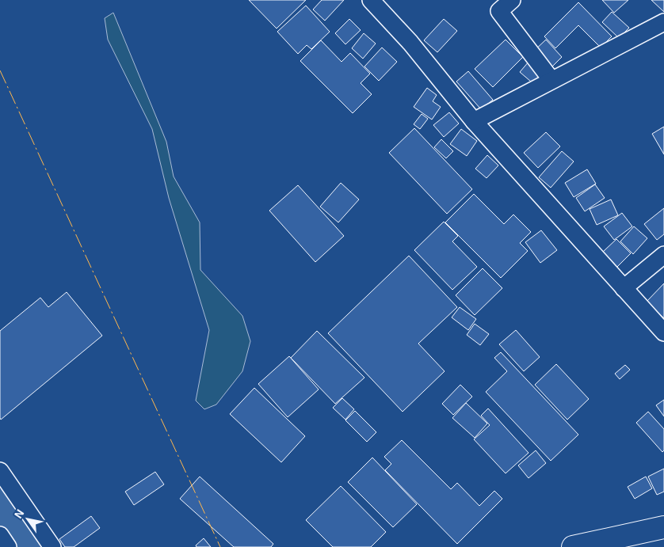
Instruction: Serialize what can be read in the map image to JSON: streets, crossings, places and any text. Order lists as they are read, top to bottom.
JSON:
{
  "north": "top left"
}
